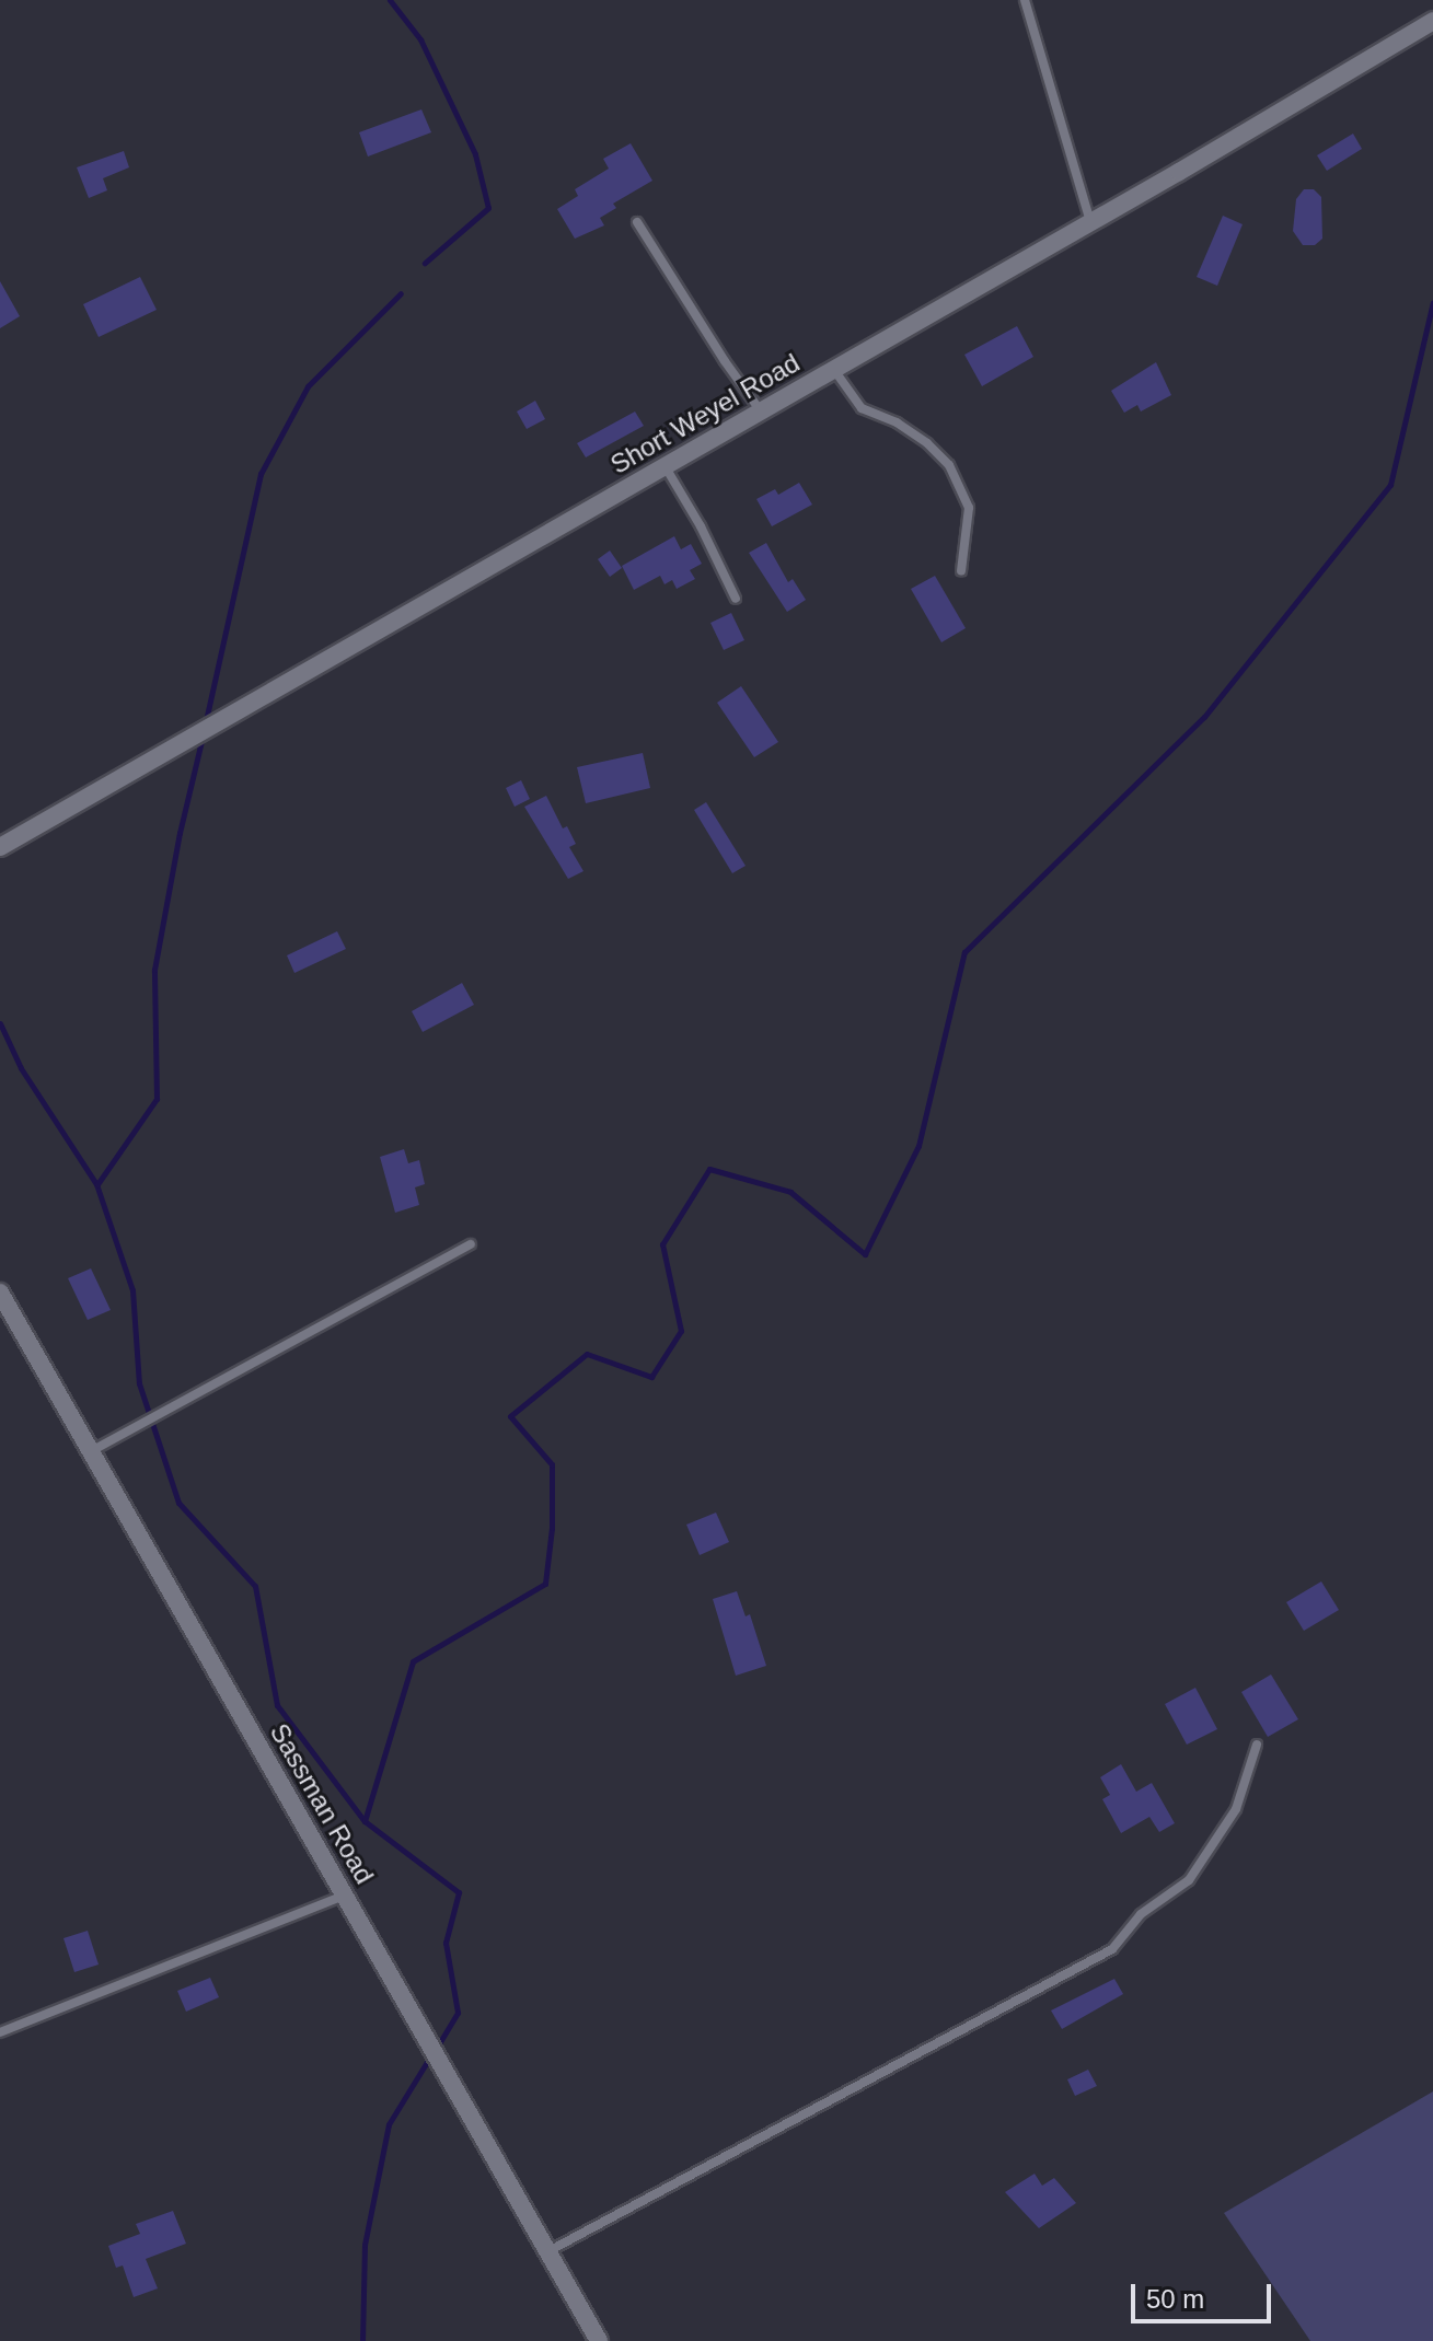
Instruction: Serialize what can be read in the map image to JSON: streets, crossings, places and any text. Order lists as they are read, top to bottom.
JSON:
{
  "streets": {
    "street": ["Short Weyel Road", "Sassman Road"]
  },
  "scale_bar": "50 m"
}
